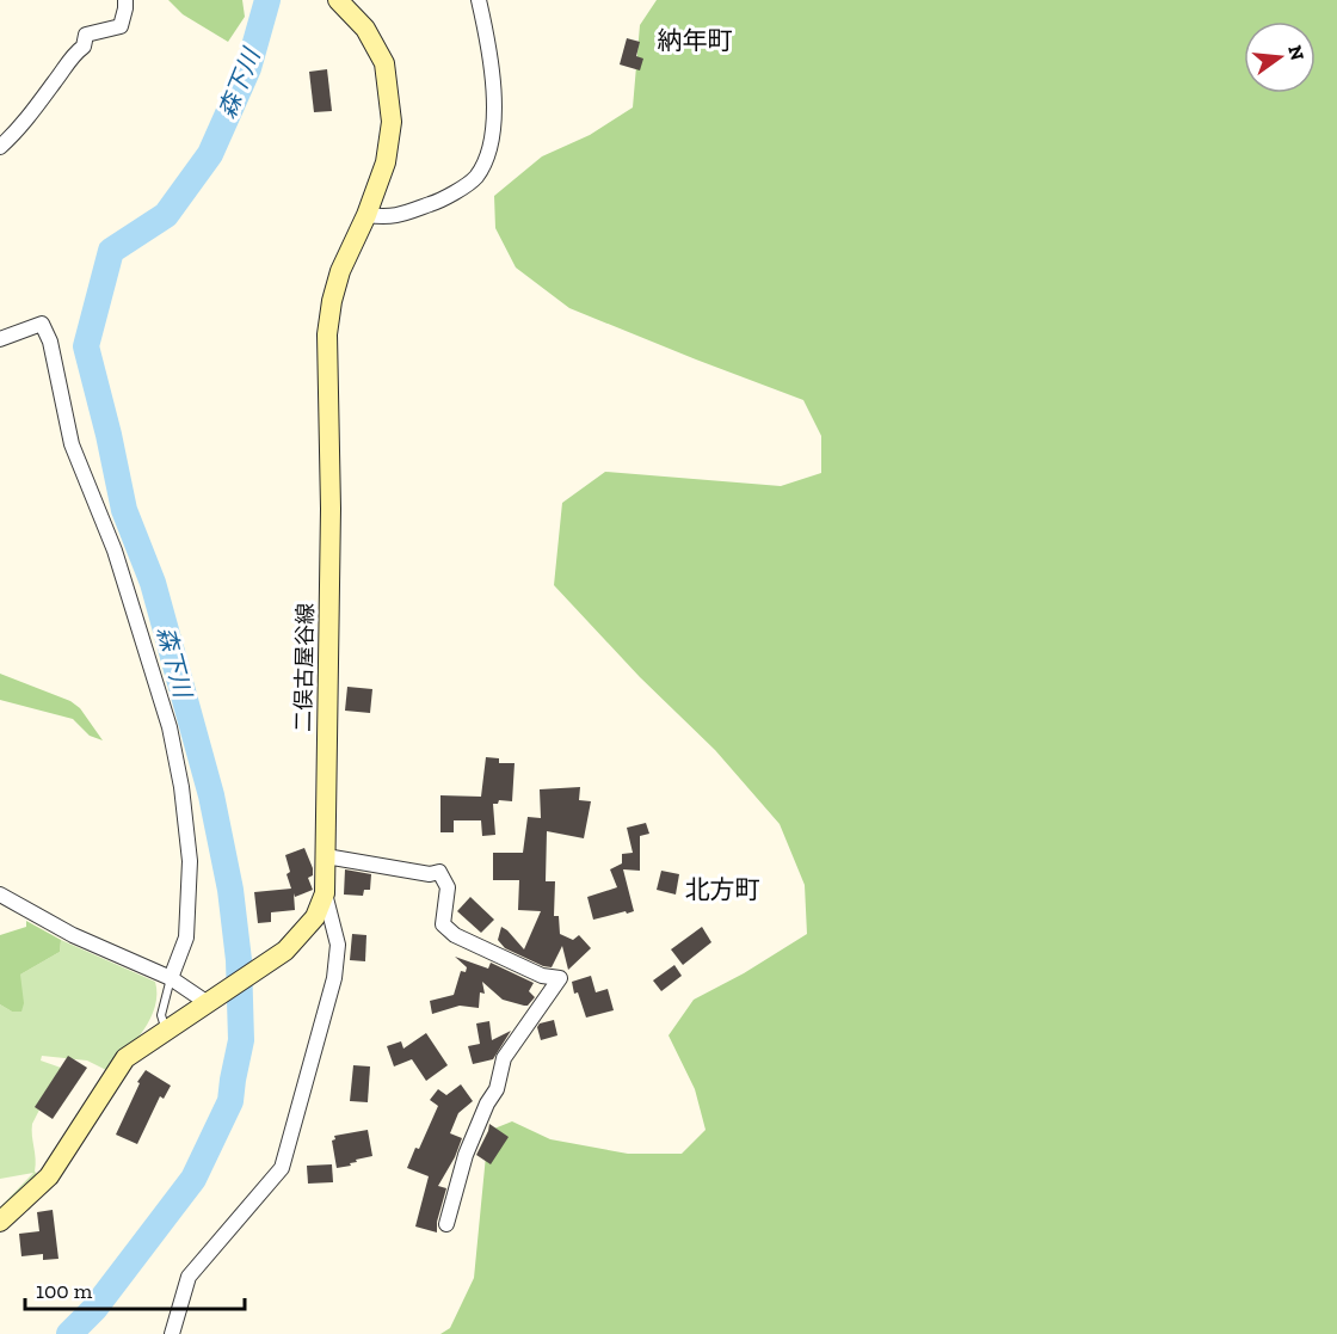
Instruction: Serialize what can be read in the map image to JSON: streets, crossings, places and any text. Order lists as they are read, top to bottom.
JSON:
{
  "streets": {
    "main road": ["二俣古屋谷線"]
  },
  "districts": ["納年町", "北方町"],
  "water": ["森下川"],
  "scale_bar": "100 m",
  "north": "right"
}
